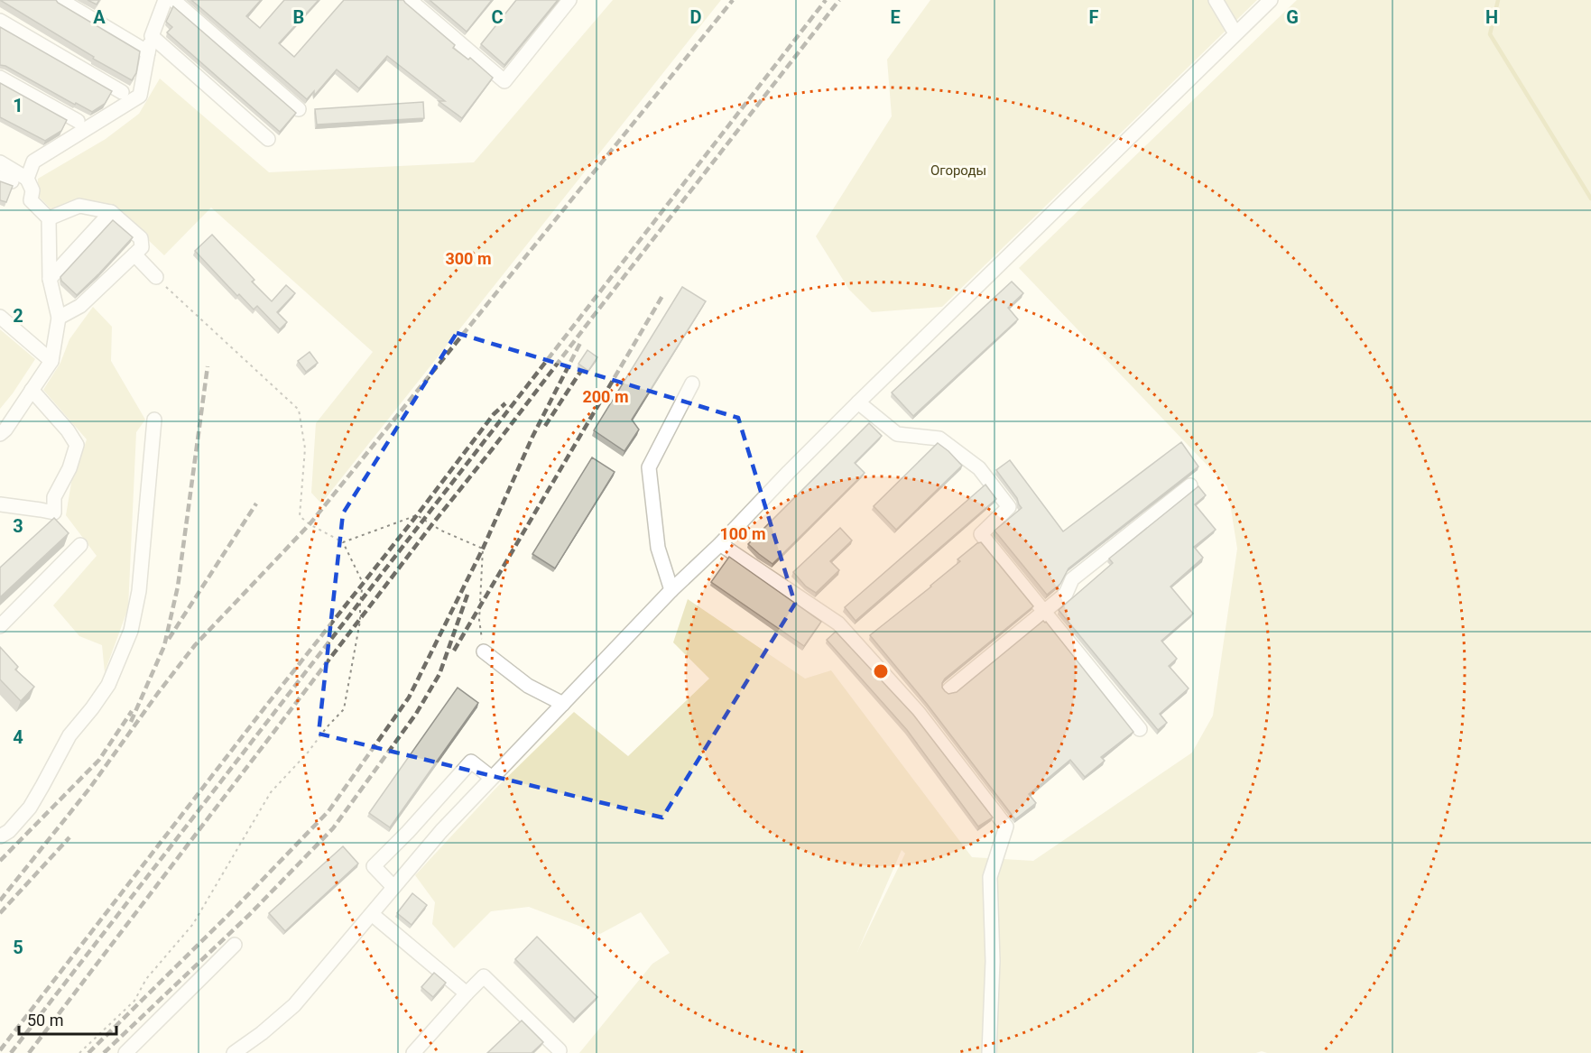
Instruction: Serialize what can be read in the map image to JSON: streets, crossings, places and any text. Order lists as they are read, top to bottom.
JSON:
{
  "parks": ["Огороды"],
  "scale_bar": "50 m",
  "grid": {
    "columns": [
      "A",
      "B",
      "C",
      "D",
      "E",
      "F",
      "G",
      "H"
    ],
    "rows": [
      "1",
      "2",
      "3",
      "4",
      "5"
    ]
  },
  "rings": ["300 m", "200 m", "100 m"]
}
